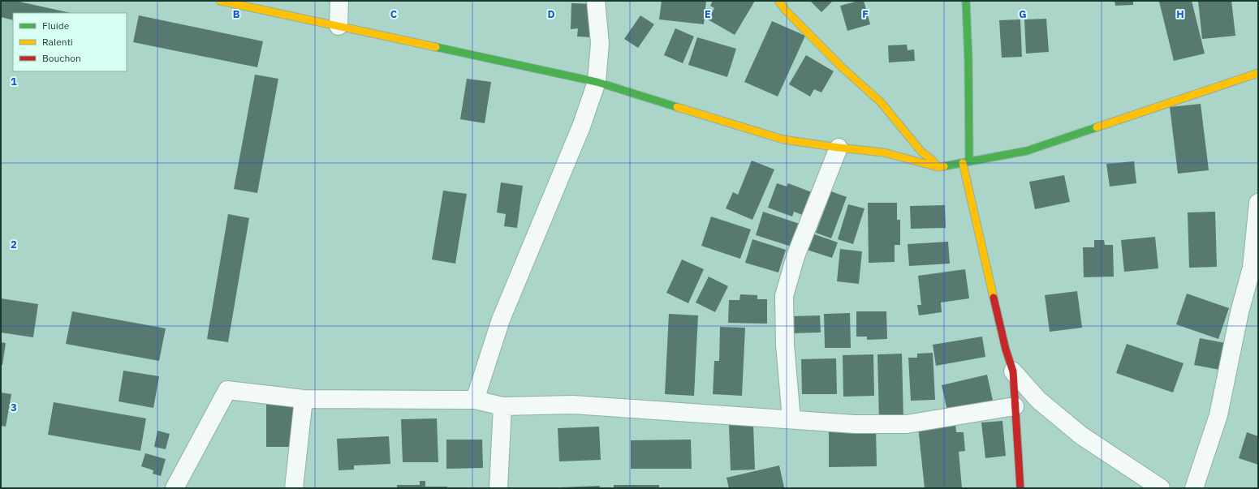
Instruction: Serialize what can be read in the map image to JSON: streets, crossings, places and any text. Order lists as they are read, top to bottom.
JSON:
{
  "legend": ["Fluide", "Ralenti", "Bouchon"],
  "grid": {
    "columns": [
      "B",
      "C",
      "D",
      "E",
      "F",
      "G",
      "H"
    ],
    "rows": ["1", "2", "3"]
  }
}
